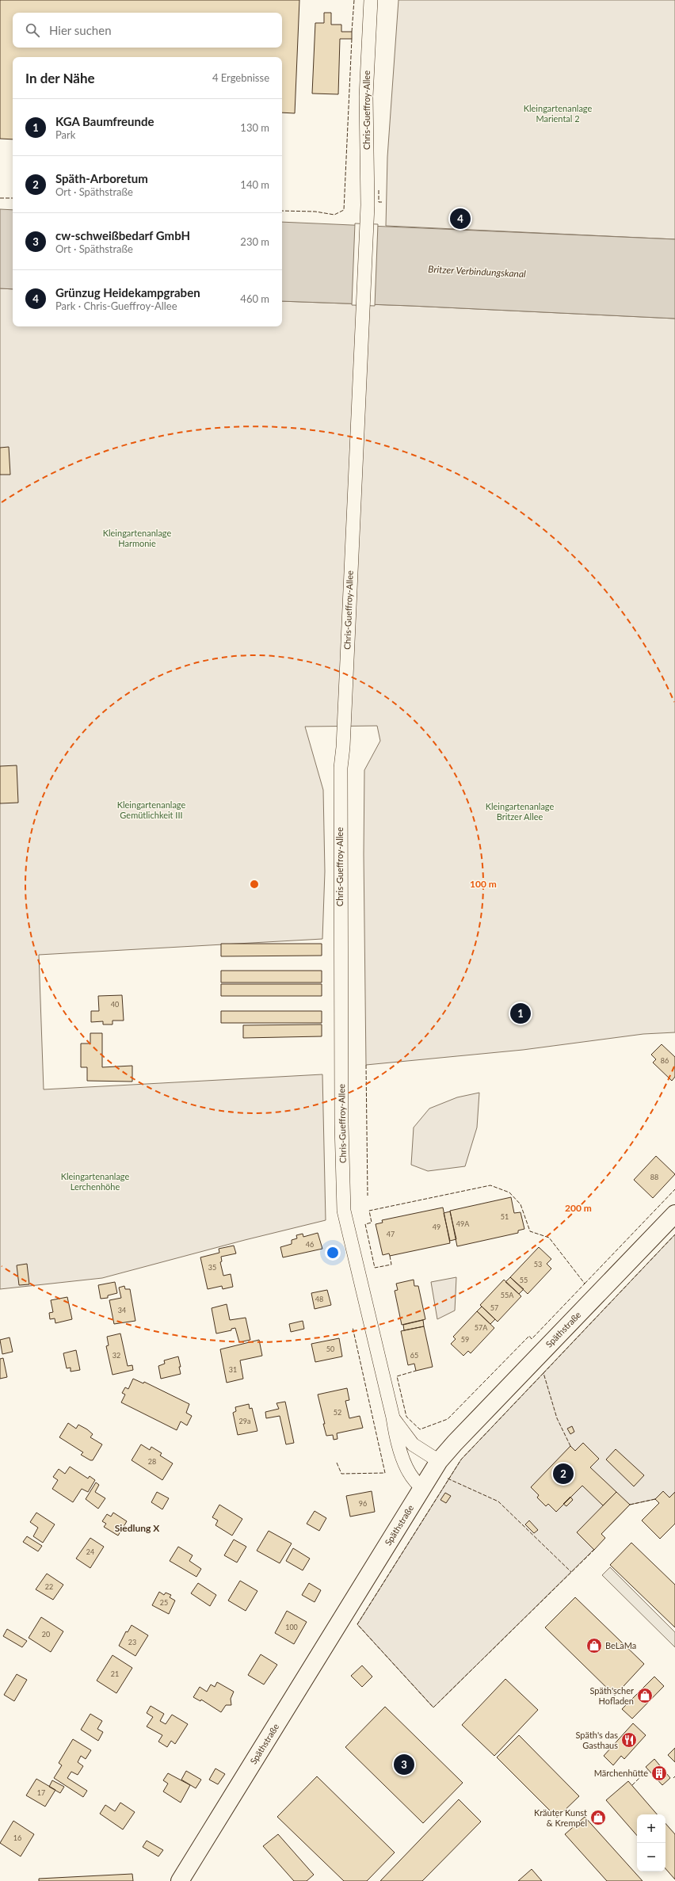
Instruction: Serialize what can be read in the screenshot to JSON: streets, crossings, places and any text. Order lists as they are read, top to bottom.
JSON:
{
  "streets": {
    "main road": ["Späthstraße"],
    "street": ["Chris-Gueffroy-Allee"]
  },
  "crossings": [
    ["Chris-Gueffroy-Allee", "Späthstraße"]
  ],
  "districts": ["Siedlung X"],
  "water": ["Britzer Verbindungskanal"],
  "parks": [
    "Kleingartenanlage Mariental 2",
    "Kleingartenanlage Harmonie",
    "Kleingartenanlage Gemütlichkeit III",
    "Kleingartenanlage Britzer Allee",
    "Kleingartenanlage Lerchenhöhe"
  ],
  "places": {
    "shop": ["BeLaMa", "Späth'scher Hofladen", "Kräuter Kunst & Krempel"],
    "restaurant": ["Späth's das Gasthaus"],
    "building": ["Märchenhütte"]
  },
  "house_numbers": [
    "40",
    "86",
    "88",
    "51",
    "49A",
    "49",
    "47",
    "46",
    "53",
    "35",
    "55",
    "55A",
    "48",
    "57",
    "34",
    "57A",
    "59",
    "50",
    "32",
    "65",
    "31",
    "52",
    "29a",
    "28",
    "96",
    "24",
    "22",
    "25",
    "100",
    "20",
    "23",
    "21",
    "17",
    "16"
  ],
  "page": {
    "search": "Hier suchen",
    "heading": ["In der Nähe", "4 Ergebnisse"],
    "list": [
      {
        "mark": "1",
        "name": "KGA Baumfreunde",
        "note": "Park",
        "value": "130 m"
      },
      {
        "mark": "2",
        "name": "Späth-Arboretum",
        "note": "Ort · Späthstraße",
        "value": "140 m"
      },
      {
        "mark": "3",
        "name": "cw-schweißbedarf GmbH",
        "note": "Ort · Späthstraße",
        "value": "230 m"
      },
      {
        "mark": "4",
        "name": "Grünzug Heidekampgraben",
        "note": "Park · Chris-Gueffroy-Allee",
        "value": "460 m"
      }
    ],
    "pins": [
      "4",
      "1",
      "2",
      "3"
    ],
    "map_buttons": ["+", "−"]
  },
  "rings": ["100 m", "200 m"]
}
